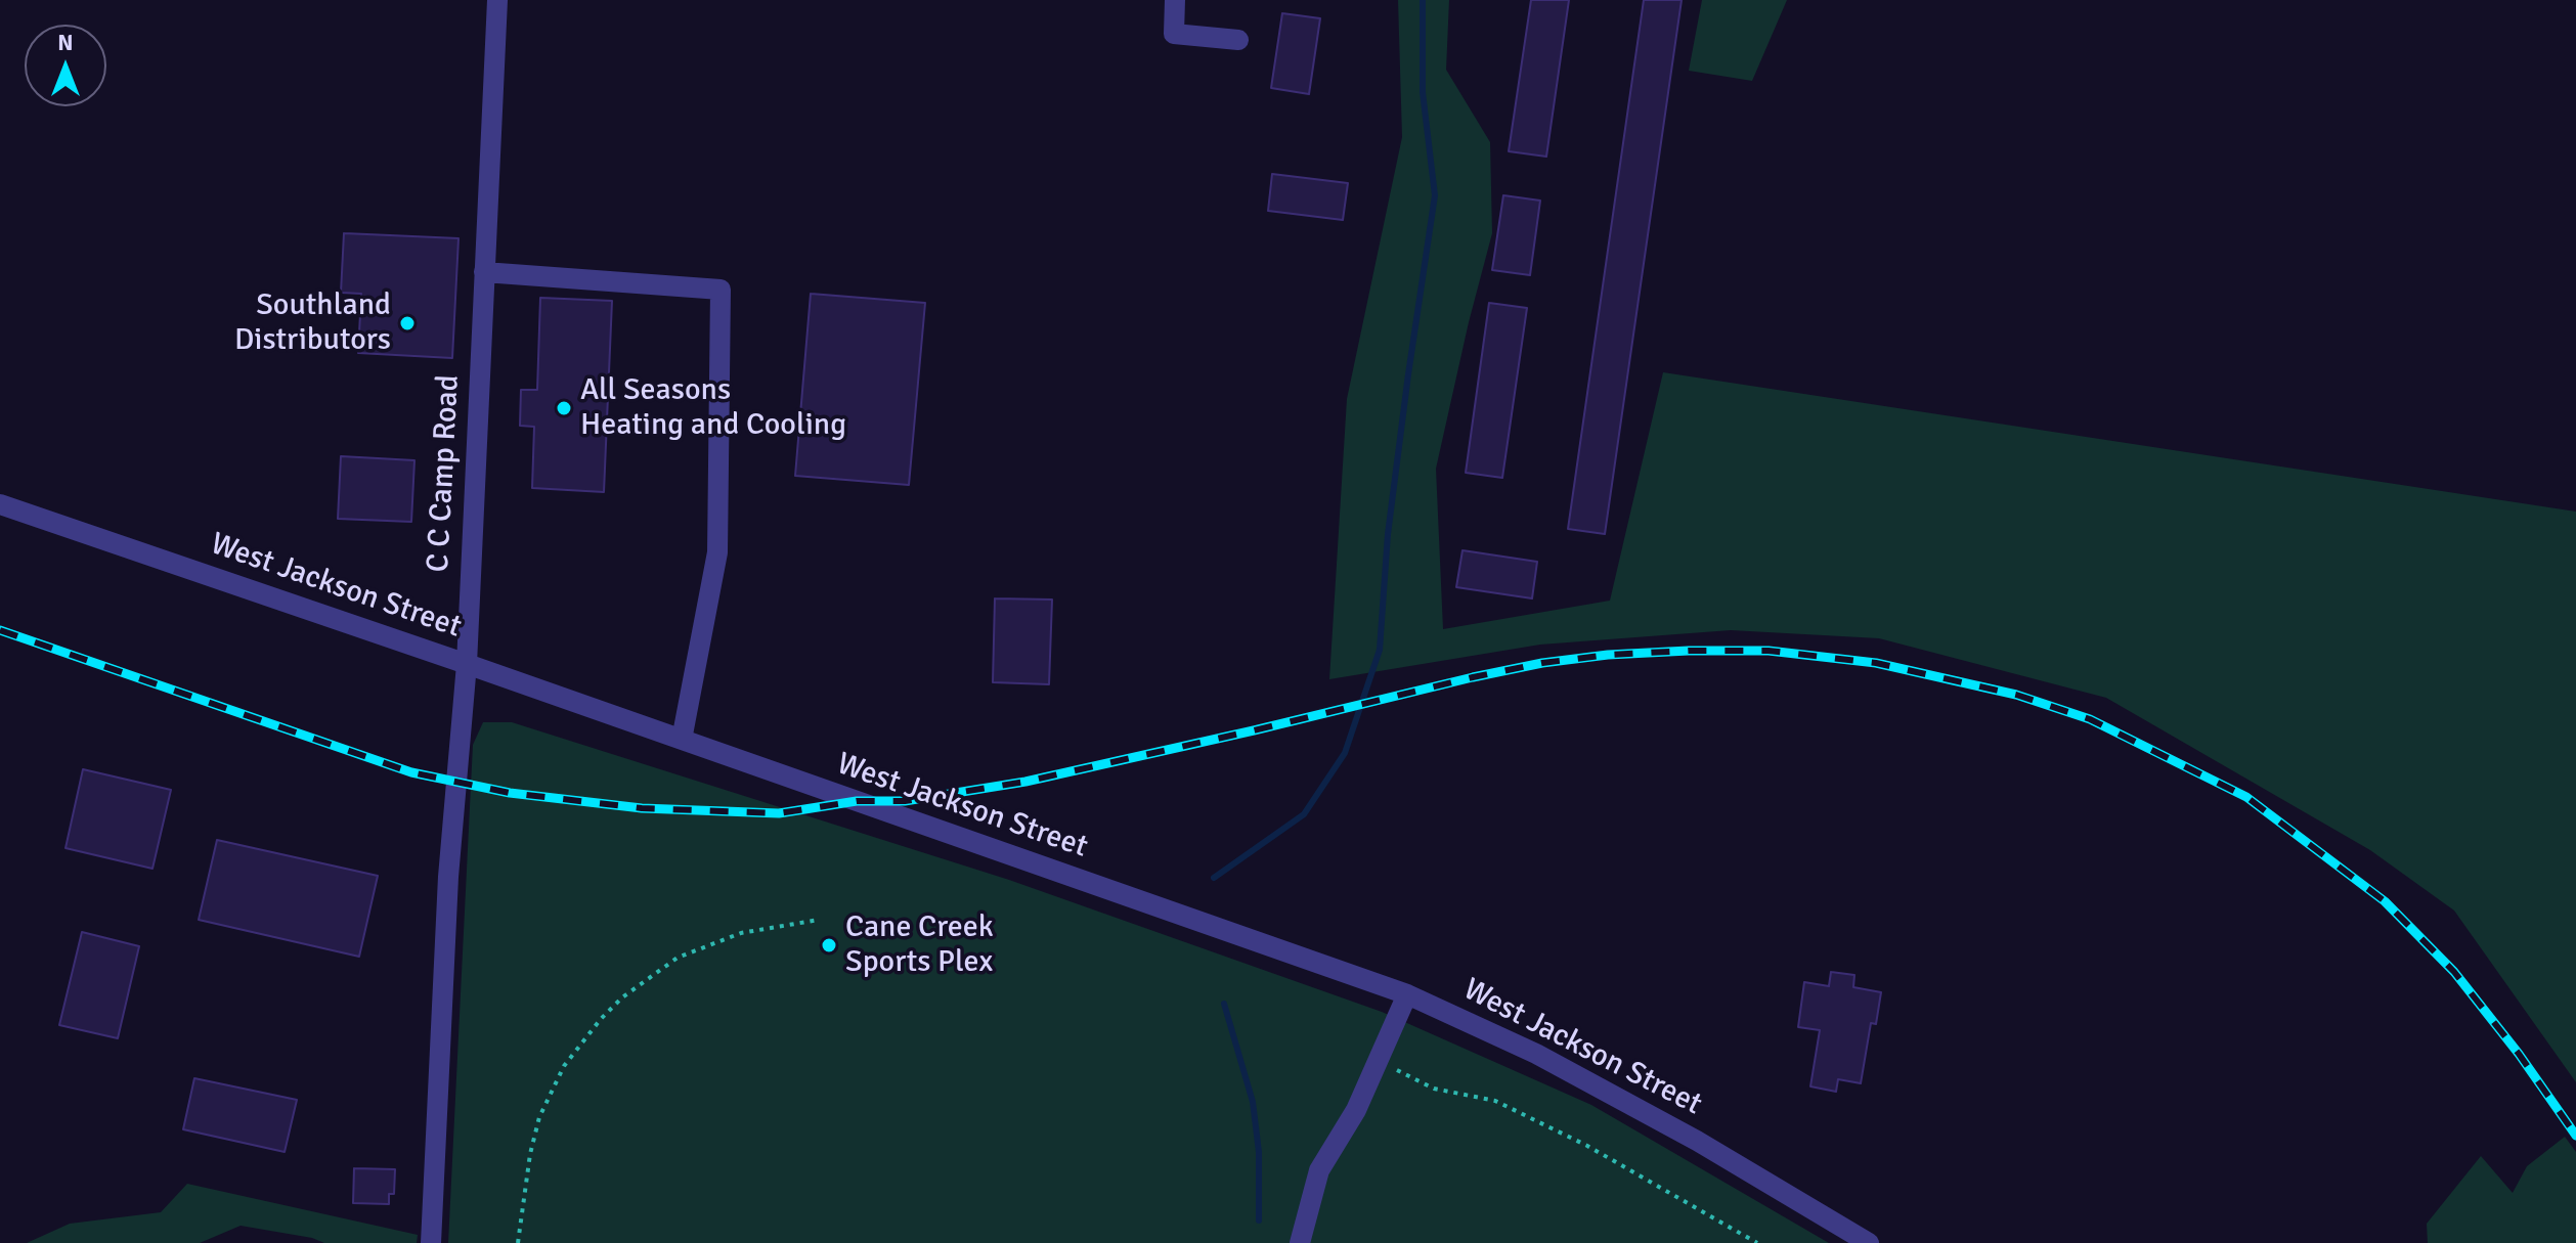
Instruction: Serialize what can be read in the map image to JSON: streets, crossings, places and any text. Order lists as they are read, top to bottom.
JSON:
{
  "streets": {
    "street": ["C C Camp Road", "West Jackson Street"]
  },
  "crossings": [
    ["C C Camp Road", "West Jackson Street"]
  ],
  "places": ["Southland Distributors", "All Seasons Heating and Cooling", "Cane Creek Sports Plex"],
  "north": "top"
}
